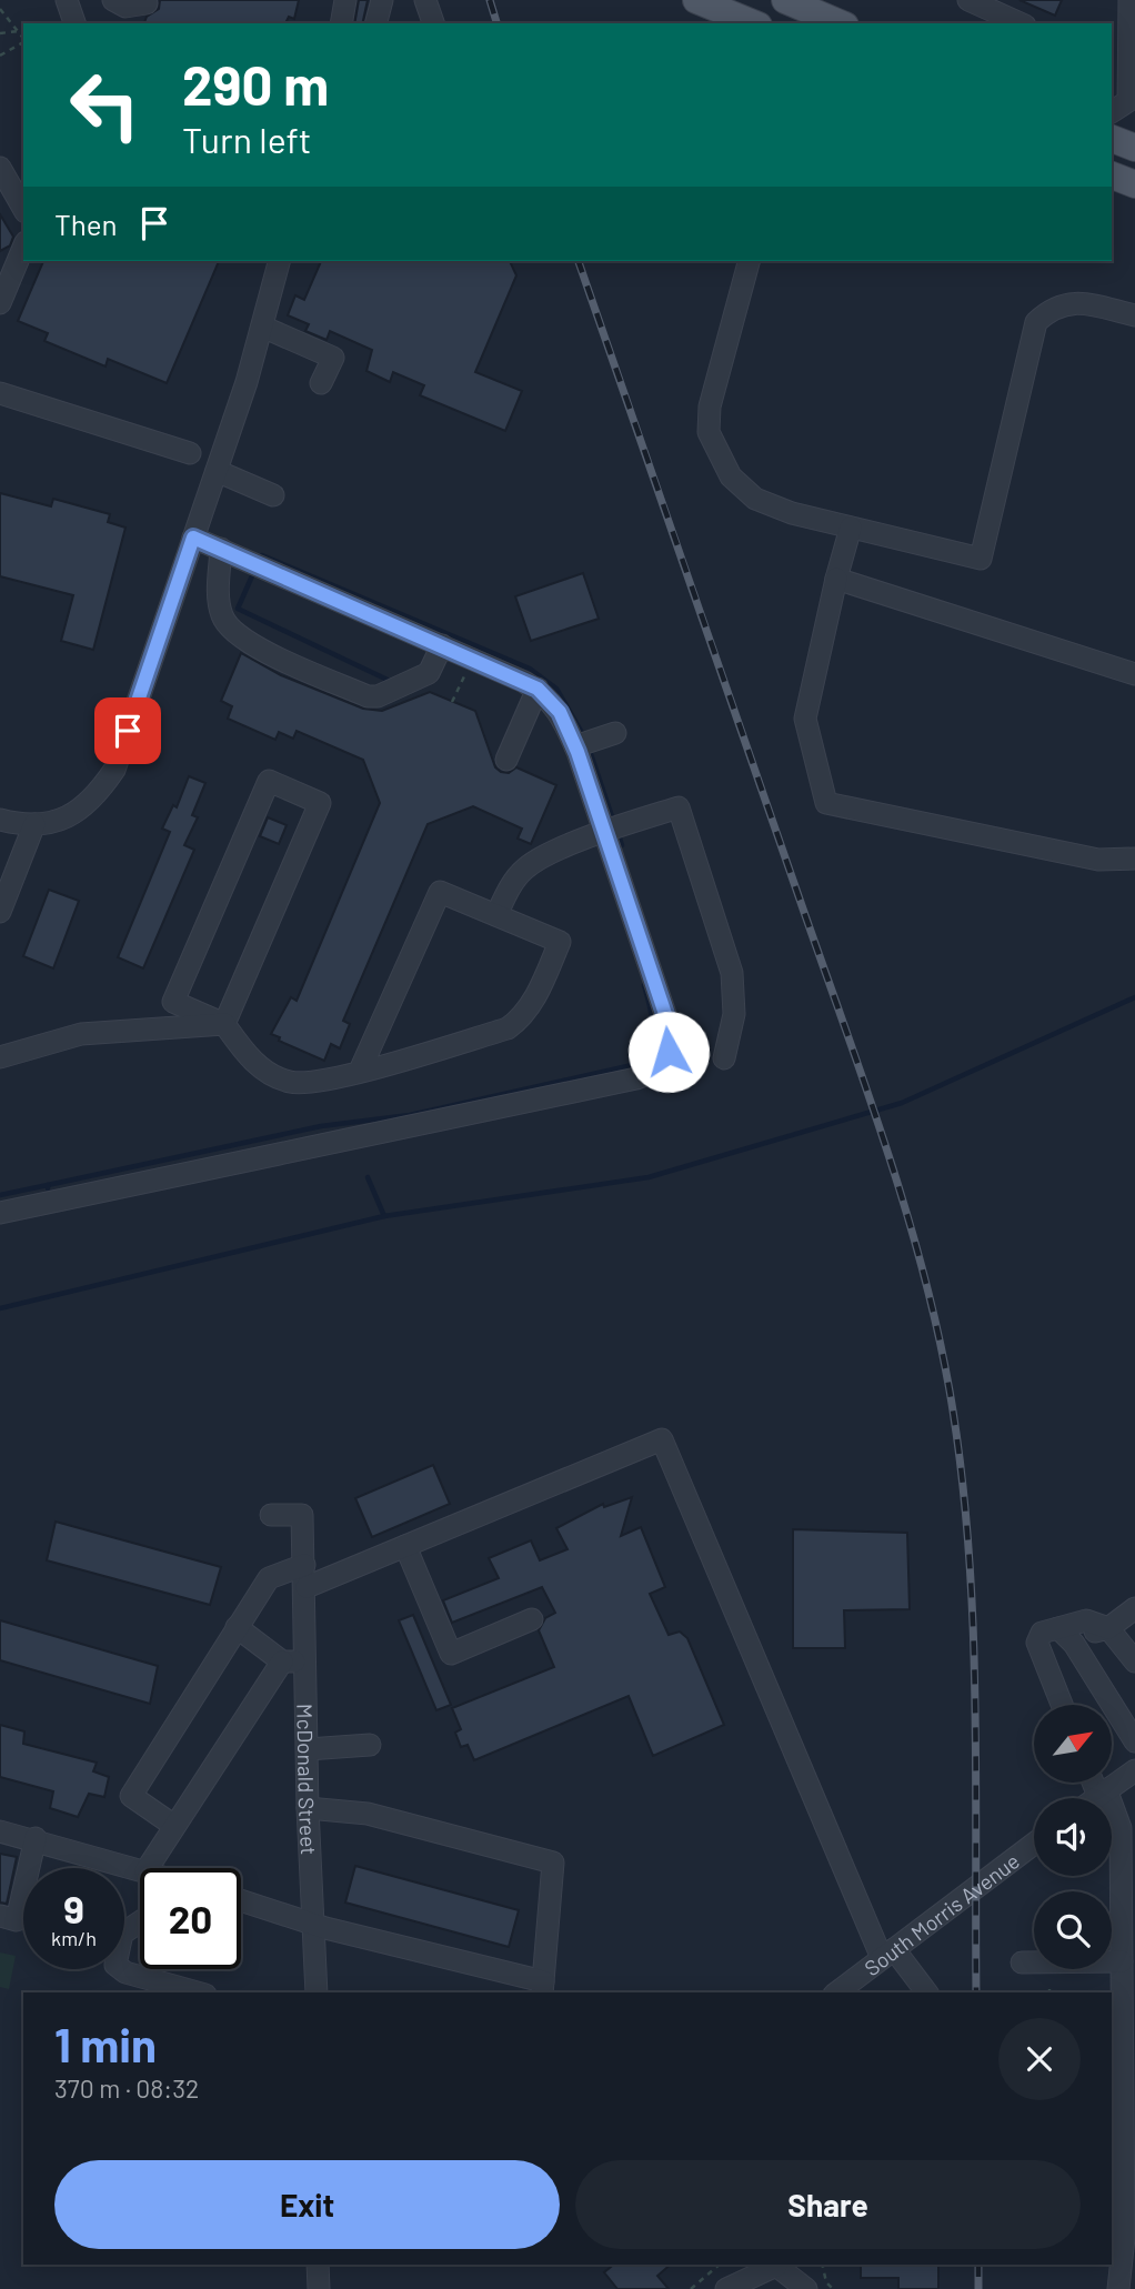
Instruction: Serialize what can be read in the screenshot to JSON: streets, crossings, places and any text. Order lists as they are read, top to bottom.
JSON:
{
  "streets": {
    "street": ["McDonald Street", "South Morris Avenue"]
  },
  "north": "top right",
  "page": {
    "turn": ["290 m", "Turn left"],
    "then": "Then",
    "speed": "9 km/h",
    "limit": "20",
    "heading": ["1 min", "370 m · 08:32"],
    "buttons": ["Exit", "Share"]
  }
}
